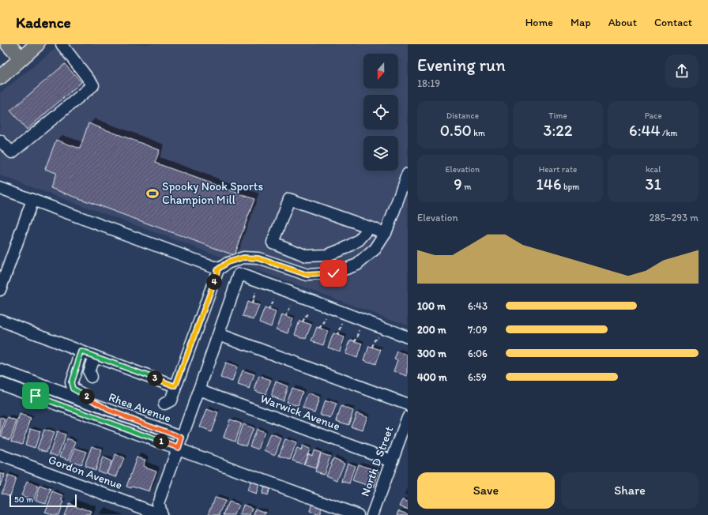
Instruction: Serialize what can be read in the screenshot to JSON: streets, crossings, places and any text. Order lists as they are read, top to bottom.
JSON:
{
  "streets": {
    "street": [
      "Rhea Avenue",
      "Warwick Avenue",
      "North D Street",
      "Gordon Avenue"
    ]
  },
  "crossings": [
    ["Warwick Avenue", "North D Street"]
  ],
  "places": {
    "sports": ["Spooky Nook Sports Champion Mill"]
  },
  "scale_bar": "50 m",
  "north": "bottom",
  "page": {
    "header": "Kadence",
    "nav": [
      "Home",
      "Map",
      "About",
      "Contact"
    ],
    "heading": ["Evening run", "18:19"],
    "stats": [
      ["Distance", "0.50 km"],
      ["Time", "3:22"],
      ["Pace", "6:44 /km"],
      ["Elevation", "9 m"],
      ["Heart rate", "146 bpm"],
      ["kcal", "31"]
    ],
    "chart": ["Elevation", "285–293 m"],
    "pins": [
      "4",
      "3",
      "2",
      "1"
    ],
    "list": [
      {
        "name": "100 m",
        "note": "6:43"
      },
      {
        "name": "200 m",
        "note": "7:09"
      },
      {
        "name": "300 m",
        "note": "6:06"
      },
      {
        "name": "400 m",
        "note": "6:59"
      }
    ],
    "buttons": ["Save", "Share"],
    "scale": "50 m"
  }
}
